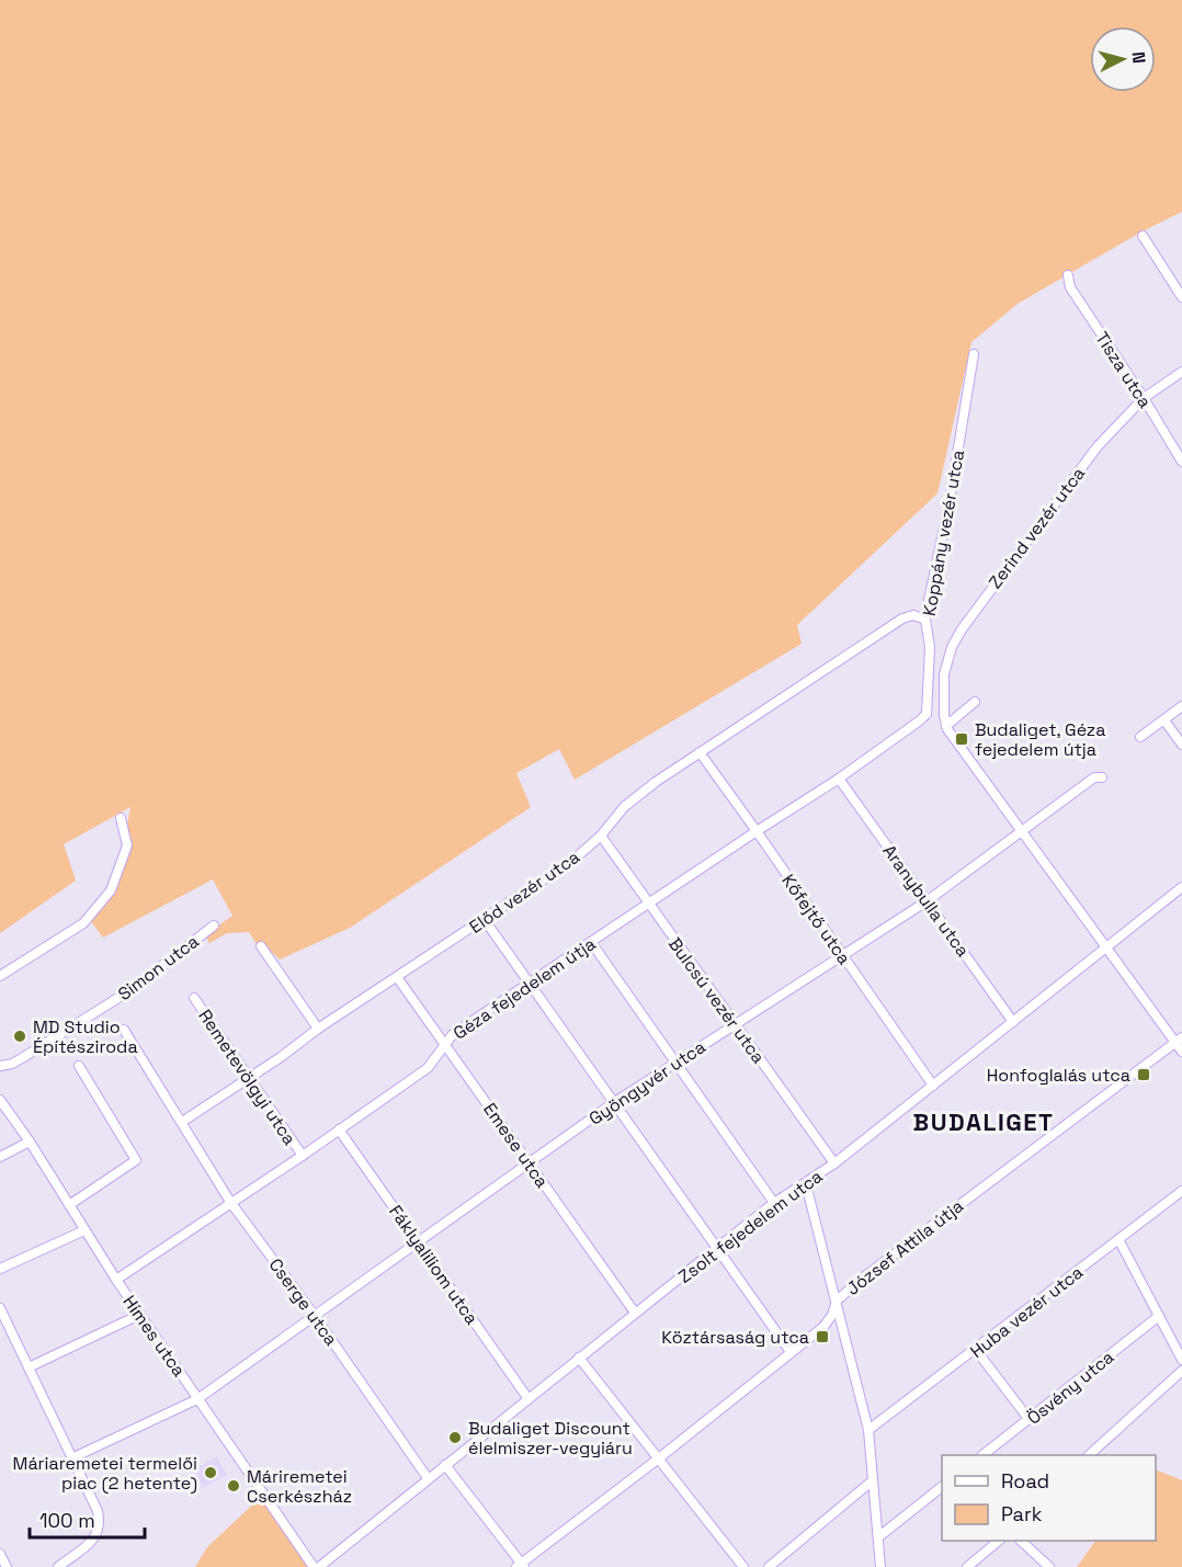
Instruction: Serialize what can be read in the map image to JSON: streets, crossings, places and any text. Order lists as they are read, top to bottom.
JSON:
{
  "streets": {
    "street": [
      "Tisza utca",
      "Zerind vezér utca",
      "Koppány vezér utca",
      "Előd vezér utca",
      "Aranybulla utca",
      "Kőfejtő utca",
      "Simon utca",
      "Géza fejedelem útja",
      "Bulcsú vezér utca",
      "Remetevölgyi utca",
      "Gyöngyvér utca",
      "Emese utca",
      "Zsolt fejedelem utca",
      "József Attila útja",
      "Fáklyaliliom utca",
      "Cserge utca",
      "Huba vezér utca",
      "Hímes utca",
      "Ösvény utca"
    ]
  },
  "crossings": [
    ["Tisza utca", "Zerind vezér utca"],
    ["Koppány vezér utca", "Előd vezér utca"],
    ["Koppány vezér utca", "Géza fejedelem útja"],
    ["Előd vezér utca", "Kőfejtő utca"],
    ["Előd vezér utca", "Bulcsú vezér utca"],
    ["Előd vezér utca", "Remetevölgyi utca"],
    ["Előd vezér utca", "Emese utca"],
    ["Előd vezér utca", "Cserge utca"],
    ["Aranybulla utca", "Géza fejedelem útja"],
    ["Aranybulla utca", "Gyöngyvér utca"],
    ["Aranybulla utca", "Zsolt fejedelem utca"],
    ["Kőfejtő utca", "Géza fejedelem útja"],
    ["Kőfejtő utca", "Gyöngyvér utca"],
    ["Kőfejtő utca", "Zsolt fejedelem utca"],
    ["Géza fejedelem útja", "Bulcsú vezér utca"],
    ["Géza fejedelem útja", "Remetevölgyi utca"],
    ["Géza fejedelem útja", "Emese utca"],
    ["Géza fejedelem útja", "Fáklyaliliom utca"],
    ["Géza fejedelem útja", "Cserge utca"],
    ["Géza fejedelem útja", "Hímes utca"],
    ["Bulcsú vezér utca", "Gyöngyvér utca"],
    ["Bulcsú vezér utca", "Zsolt fejedelem utca"],
    ["Gyöngyvér utca", "Emese utca"],
    ["Gyöngyvér utca", "Fáklyaliliom utca"],
    ["Gyöngyvér utca", "Cserge utca"],
    ["Gyöngyvér utca", "Hímes utca"],
    ["Emese utca", "Zsolt fejedelem utca"],
    ["Zsolt fejedelem utca", "Fáklyaliliom utca"],
    ["Zsolt fejedelem utca", "Cserge utca"]
  ],
  "districts": ["BUDALIGET"],
  "places": {
    "transit": ["Budaliget, Géza fejedelem útja", "Honfoglalás utca", "Köztársaság utca"],
    "other": [
      "MD Studio Építésziroda",
      "Budaliget Discount élelmiszer-vegyiáru",
      "Máriaremetei termelői piac (2 hetente)",
      "Máriremetei Cserkészház"
    ]
  },
  "legend": ["Road", "Park"],
  "scale_bar": "100 m",
  "north": "right"
}
